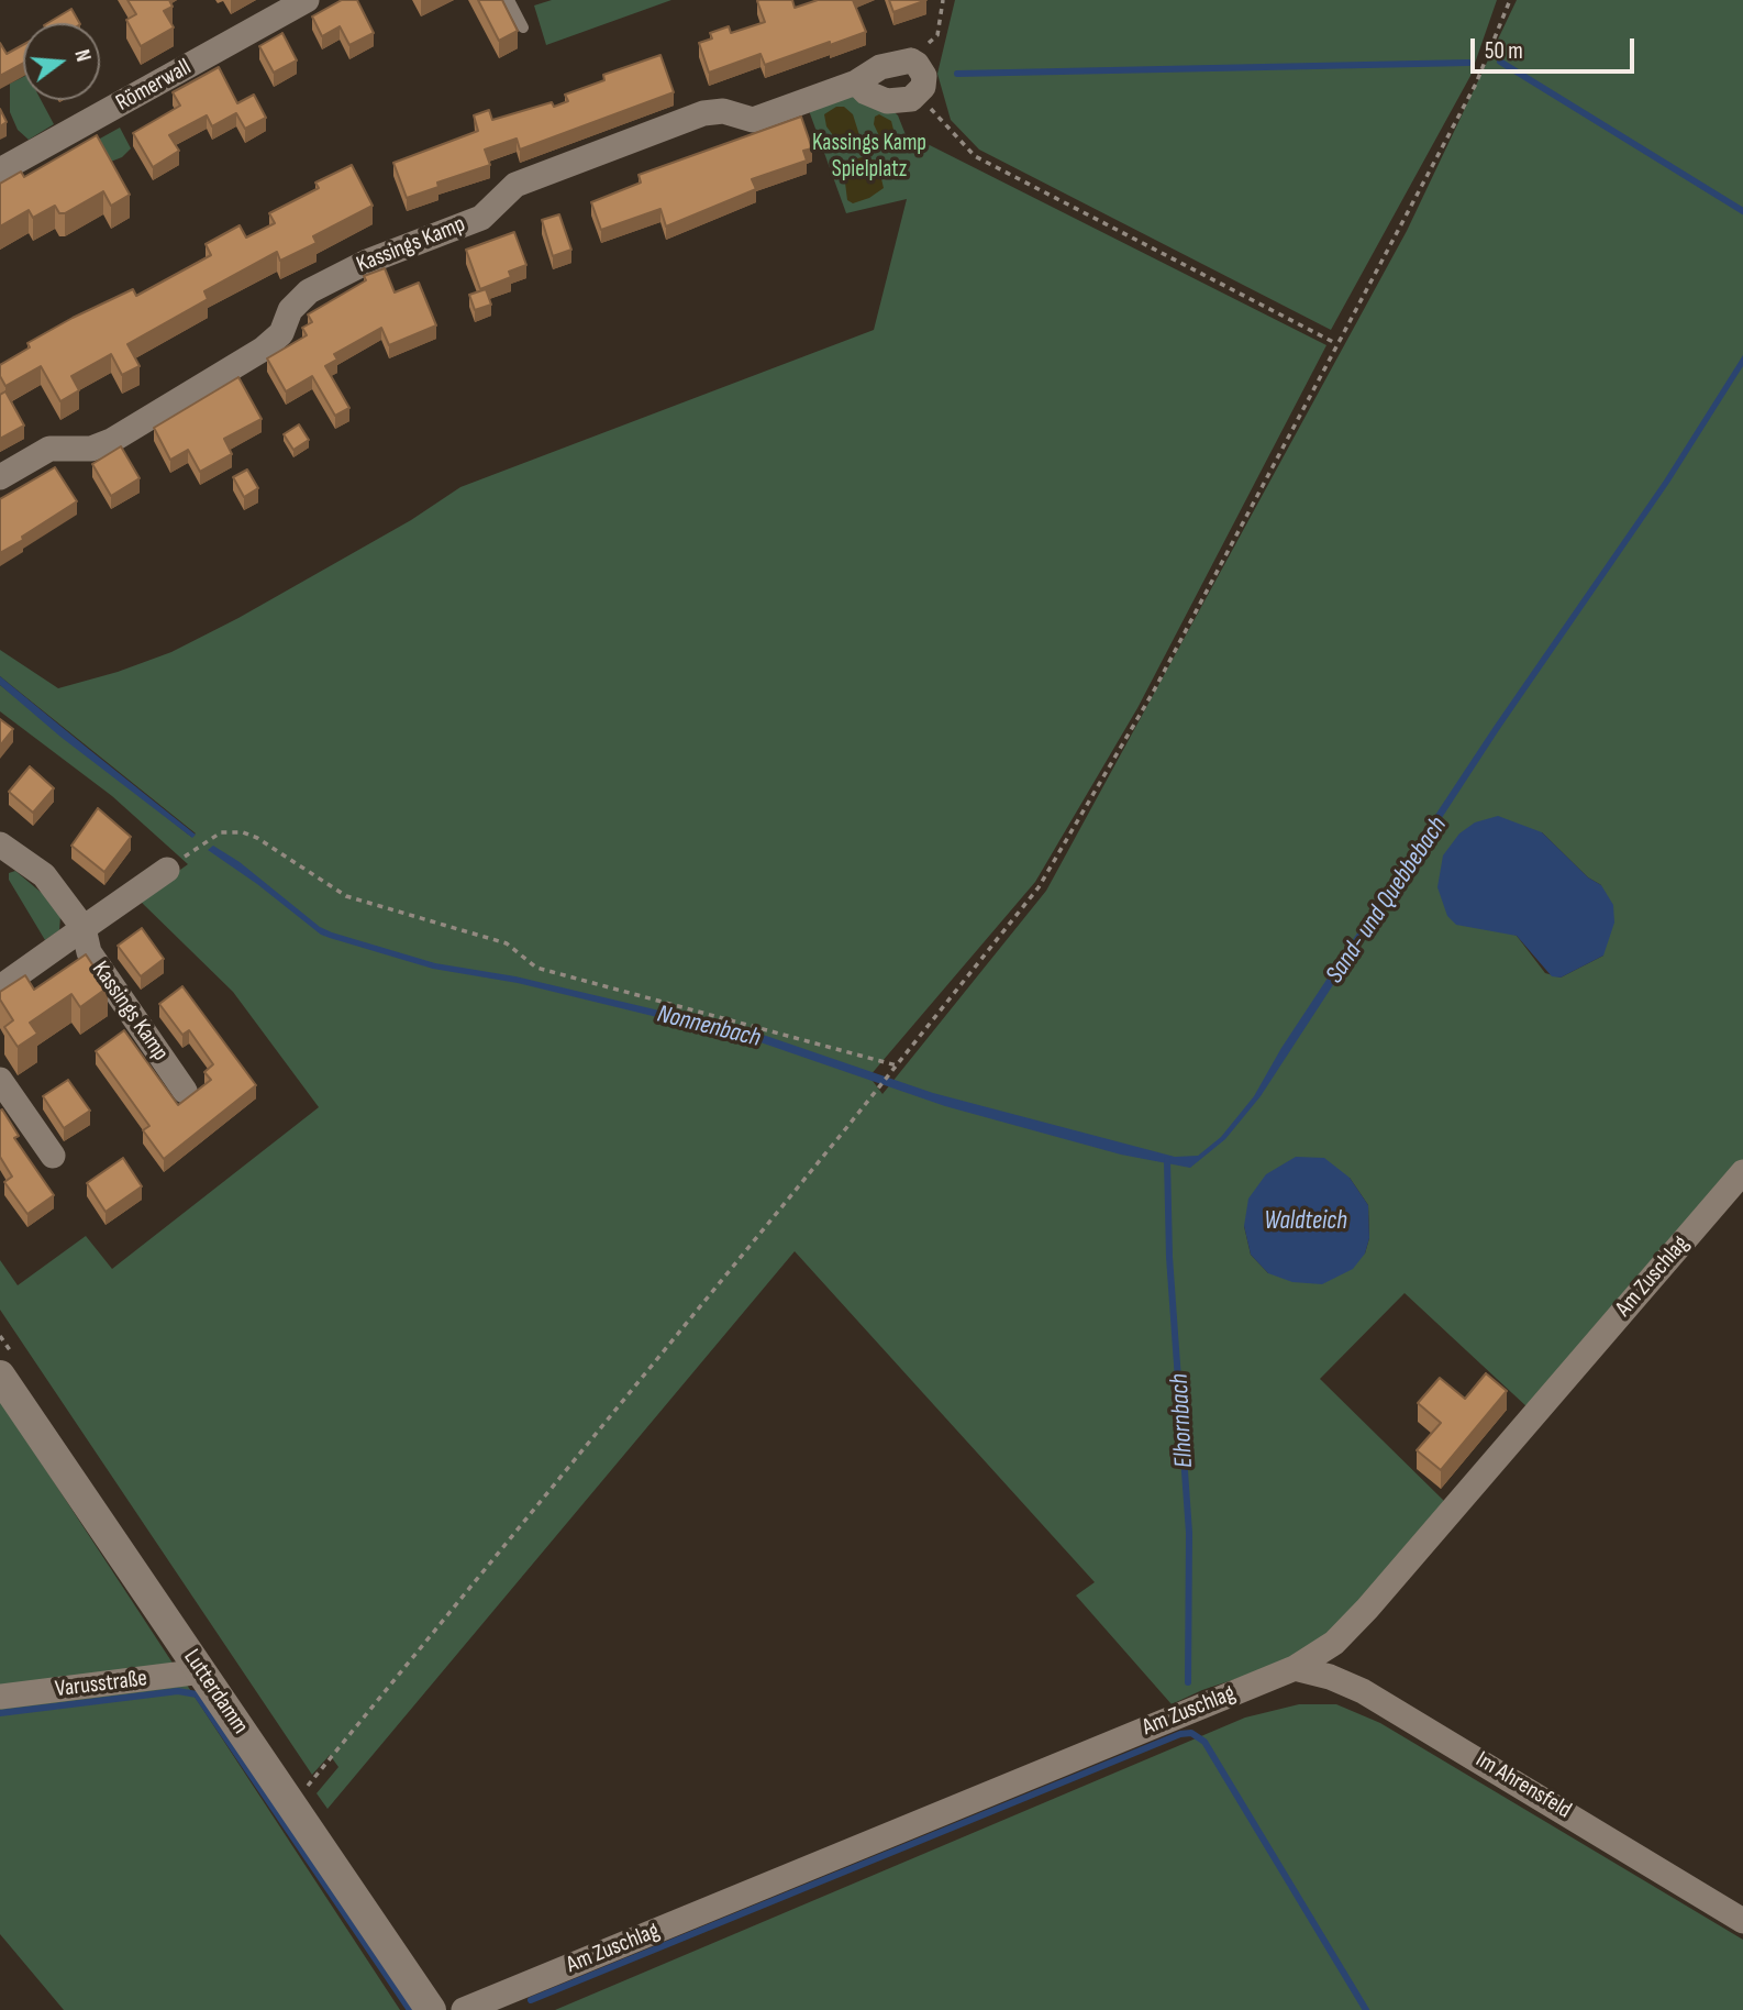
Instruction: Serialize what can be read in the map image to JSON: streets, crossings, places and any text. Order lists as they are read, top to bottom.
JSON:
{
  "streets": {
    "street": [
      "Römerwall",
      "Kassings Kamp",
      "Am Zuschlag",
      "Varusstraße",
      "Lutterdamm",
      "Im Ahrensfeld"
    ]
  },
  "crossings": [
    ["Am Zuschlag", "Im Ahrensfeld"],
    ["Varusstraße", "Lutterdamm"]
  ],
  "water": [
    "Sand- und Quebbebach",
    "Nonnenbach",
    "Waldteich",
    "Elhornbach"
  ],
  "parks": ["Kassings Kamp Spielplatz"],
  "scale_bar": "50 m",
  "north": "right"
}
